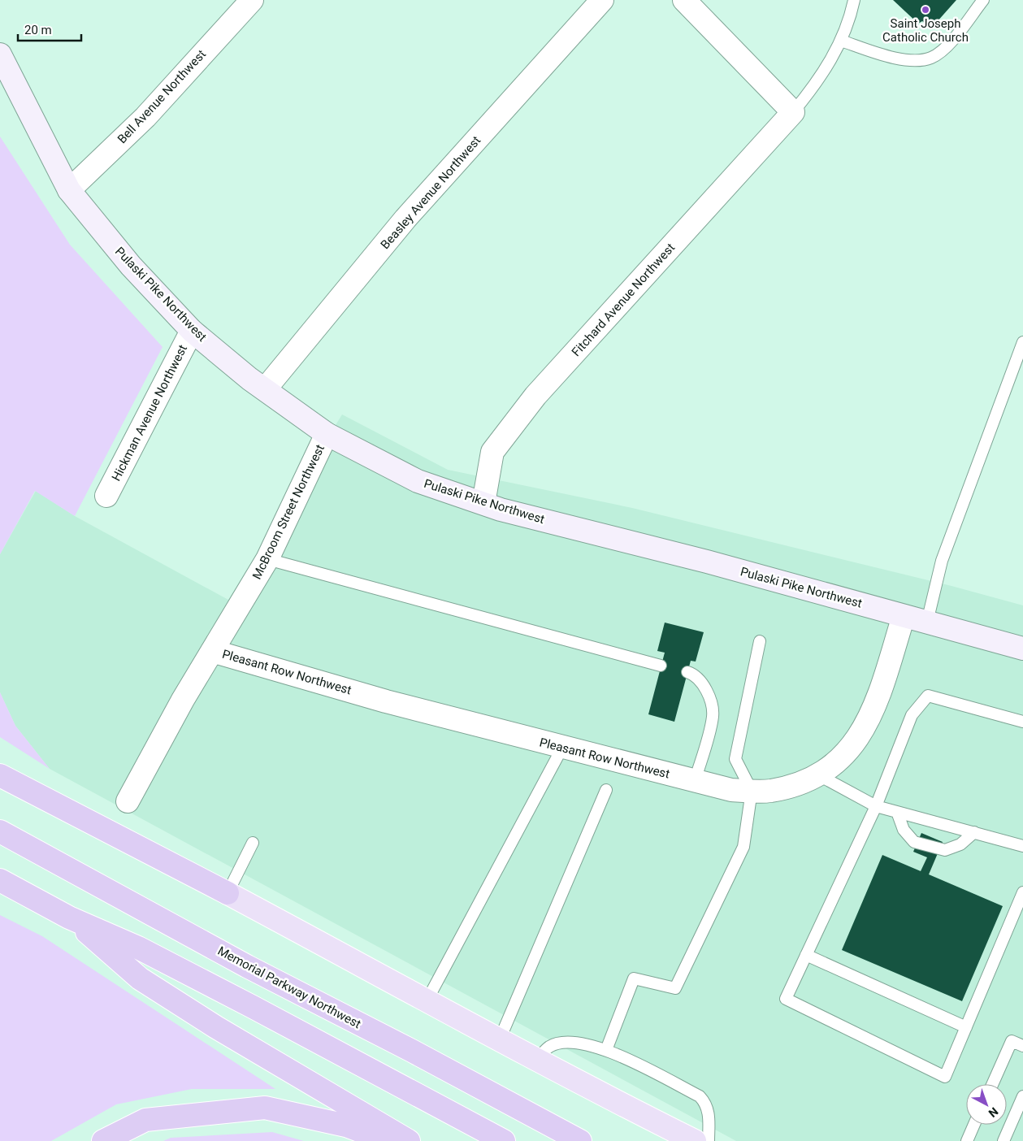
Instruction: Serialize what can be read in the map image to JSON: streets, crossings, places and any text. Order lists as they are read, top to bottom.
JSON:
{
  "streets": {
    "highway": ["Memorial Parkway Northwest"],
    "main road": ["Pulaski Pike Northwest"],
    "street": [
      "Bell Avenue Northwest",
      "Beasley Avenue Northwest",
      "Fitchard Avenue Northwest",
      "Hickman Avenue Northwest",
      "McBroom Street Northwest",
      "Pleasant Row Northwest"
    ]
  },
  "crossings": [
    ["Bell Avenue Northwest", "Pulaski Pike Northwest"],
    ["Beasley Avenue Northwest", "Pulaski Pike Northwest"],
    ["Pulaski Pike Northwest", "Fitchard Avenue Northwest"],
    ["Pulaski Pike Northwest", "Hickman Avenue Northwest"],
    ["Pulaski Pike Northwest", "McBroom Street Northwest"],
    ["Pulaski Pike Northwest", "Pleasant Row Northwest"],
    ["McBroom Street Northwest", "Pleasant Row Northwest"]
  ],
  "places": ["Saint Joseph Catholic Church"],
  "scale_bar": "20 m",
  "north": "bottom right"
}
